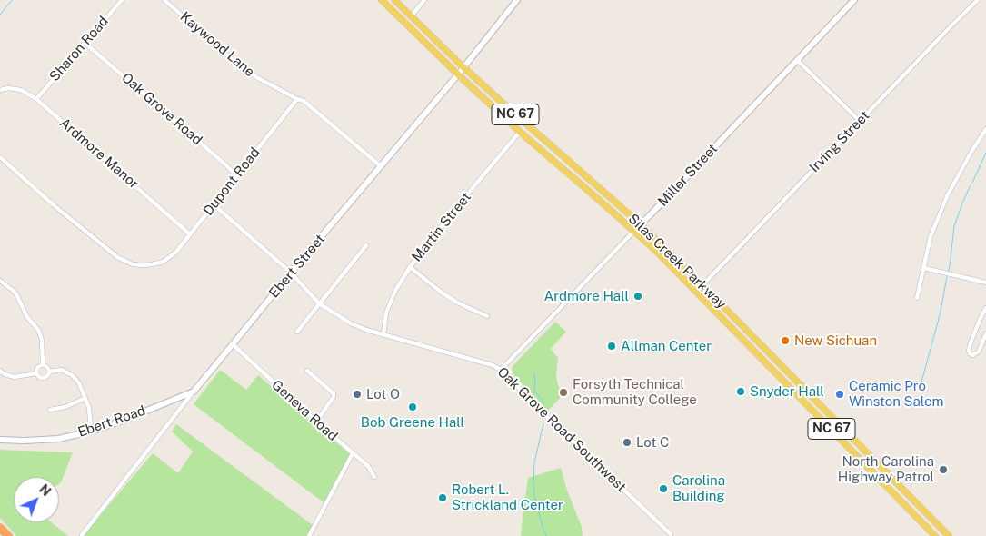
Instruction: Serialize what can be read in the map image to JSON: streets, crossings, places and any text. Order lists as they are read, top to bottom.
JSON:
{
  "streets": {
    "main road": [
      "NC 67",
      "Miller Street",
      "Silas Creek Parkway",
      "Ebert Street",
      "Ebert Road"
    ],
    "street": [
      "Kaywood Lane",
      "Sharon Road",
      "Oak Grove Road",
      "Irving Street",
      "Ardmore Manor",
      "Dupont Road",
      "Martin Street",
      "Geneva Road",
      "Oak Grove Road Southwest"
    ]
  },
  "crossings": [
    ["Kaywood Lane", "Dupont Road"],
    ["Kaywood Lane", "Ebert Street"],
    ["Sharon Road", "Oak Grove Road"],
    ["Sharon Road", "Ardmore Manor"],
    ["Oak Grove Road", "Dupont Road"],
    ["Irving Street", "Silas Creek Parkway"],
    ["Ardmore Manor", "Dupont Road"],
    ["Miller Street", "Silas Creek Parkway"],
    ["Miller Street", "Oak Grove Road Southwest"],
    ["Dupont Road", "Oak Grove Road Southwest"],
    ["Martin Street", "Silas Creek Parkway"],
    ["Martin Street", "Oak Grove Road Southwest"],
    ["Silas Creek Parkway", "Ebert Street"],
    ["Ebert Street", "Geneva Road"],
    ["Ebert Street", "Ebert Road"],
    ["Ebert Street", "Oak Grove Road Southwest"]
  ],
  "places": [
    "Ardmore Hall",
    "New Sichuan",
    "Allman Center",
    "Snyder Hall",
    "Forsyth Technical Community College",
    "Lot O",
    "Ceramic Pro Winston Salem",
    "Bob Greene Hall",
    "Lot C",
    "North Carolina Highway Patrol",
    "Carolina Building",
    "Robert L. Strickland Center"
  ],
  "north": "top right"
}
